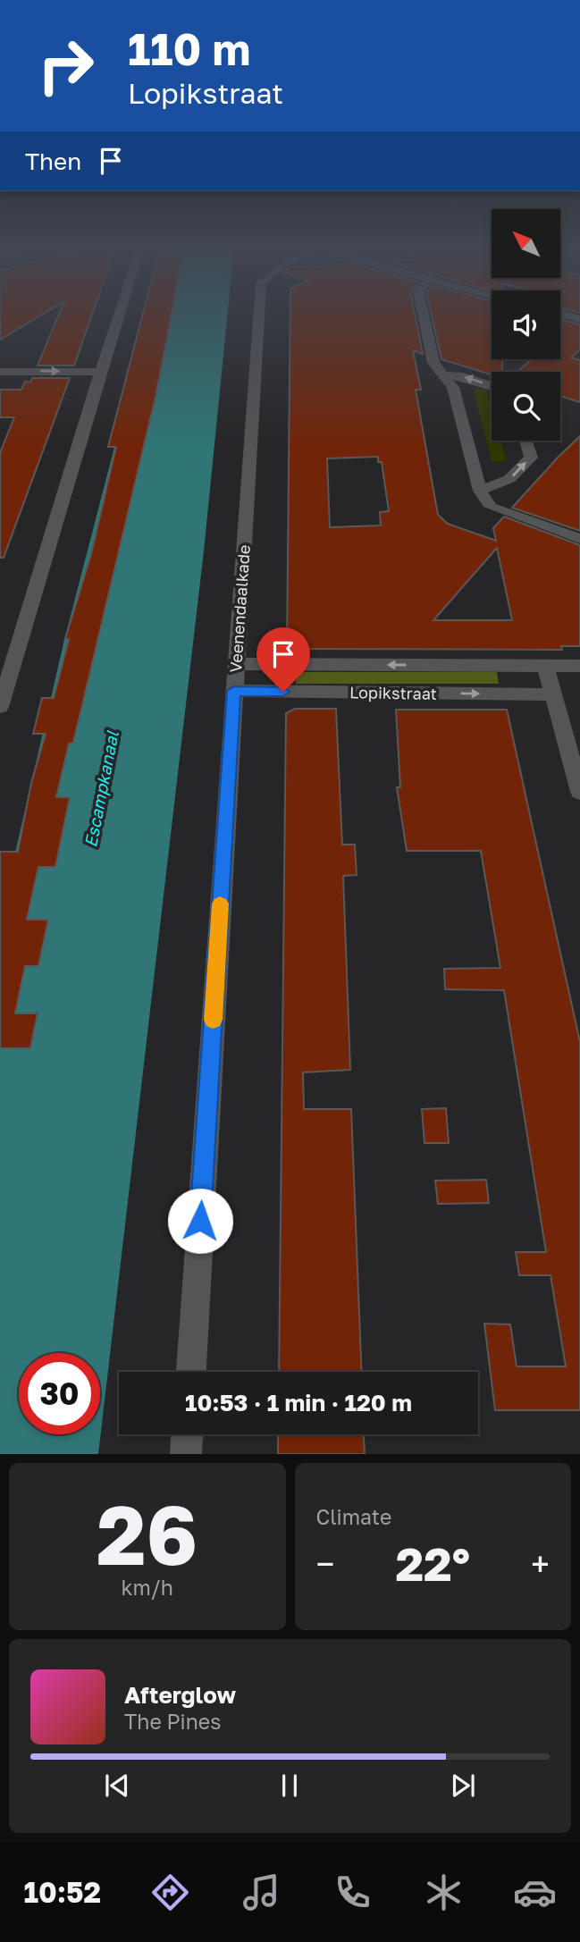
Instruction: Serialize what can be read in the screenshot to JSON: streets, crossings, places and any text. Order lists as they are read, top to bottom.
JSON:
{
  "streets": {
    "street": ["Veenendaalkade", "Lopikstraat"]
  },
  "crossings": [
    ["Veenendaalkade", "Lopikstraat"]
  ],
  "water": ["Escampkanaal"],
  "north": "top left",
  "page": {
    "turn": ["110 m", "Lopikstraat"],
    "then": "Then",
    "limit": "30",
    "trip": "10:53 · 1 min · 120 m",
    "tile": [
      ["26", "km/h"],
      "Climate"
    ],
    "heat": ["−", "22°", "+"],
    "song": ["Afterglow", "The Pines"],
    "tabs": "10:52"
  }
}
